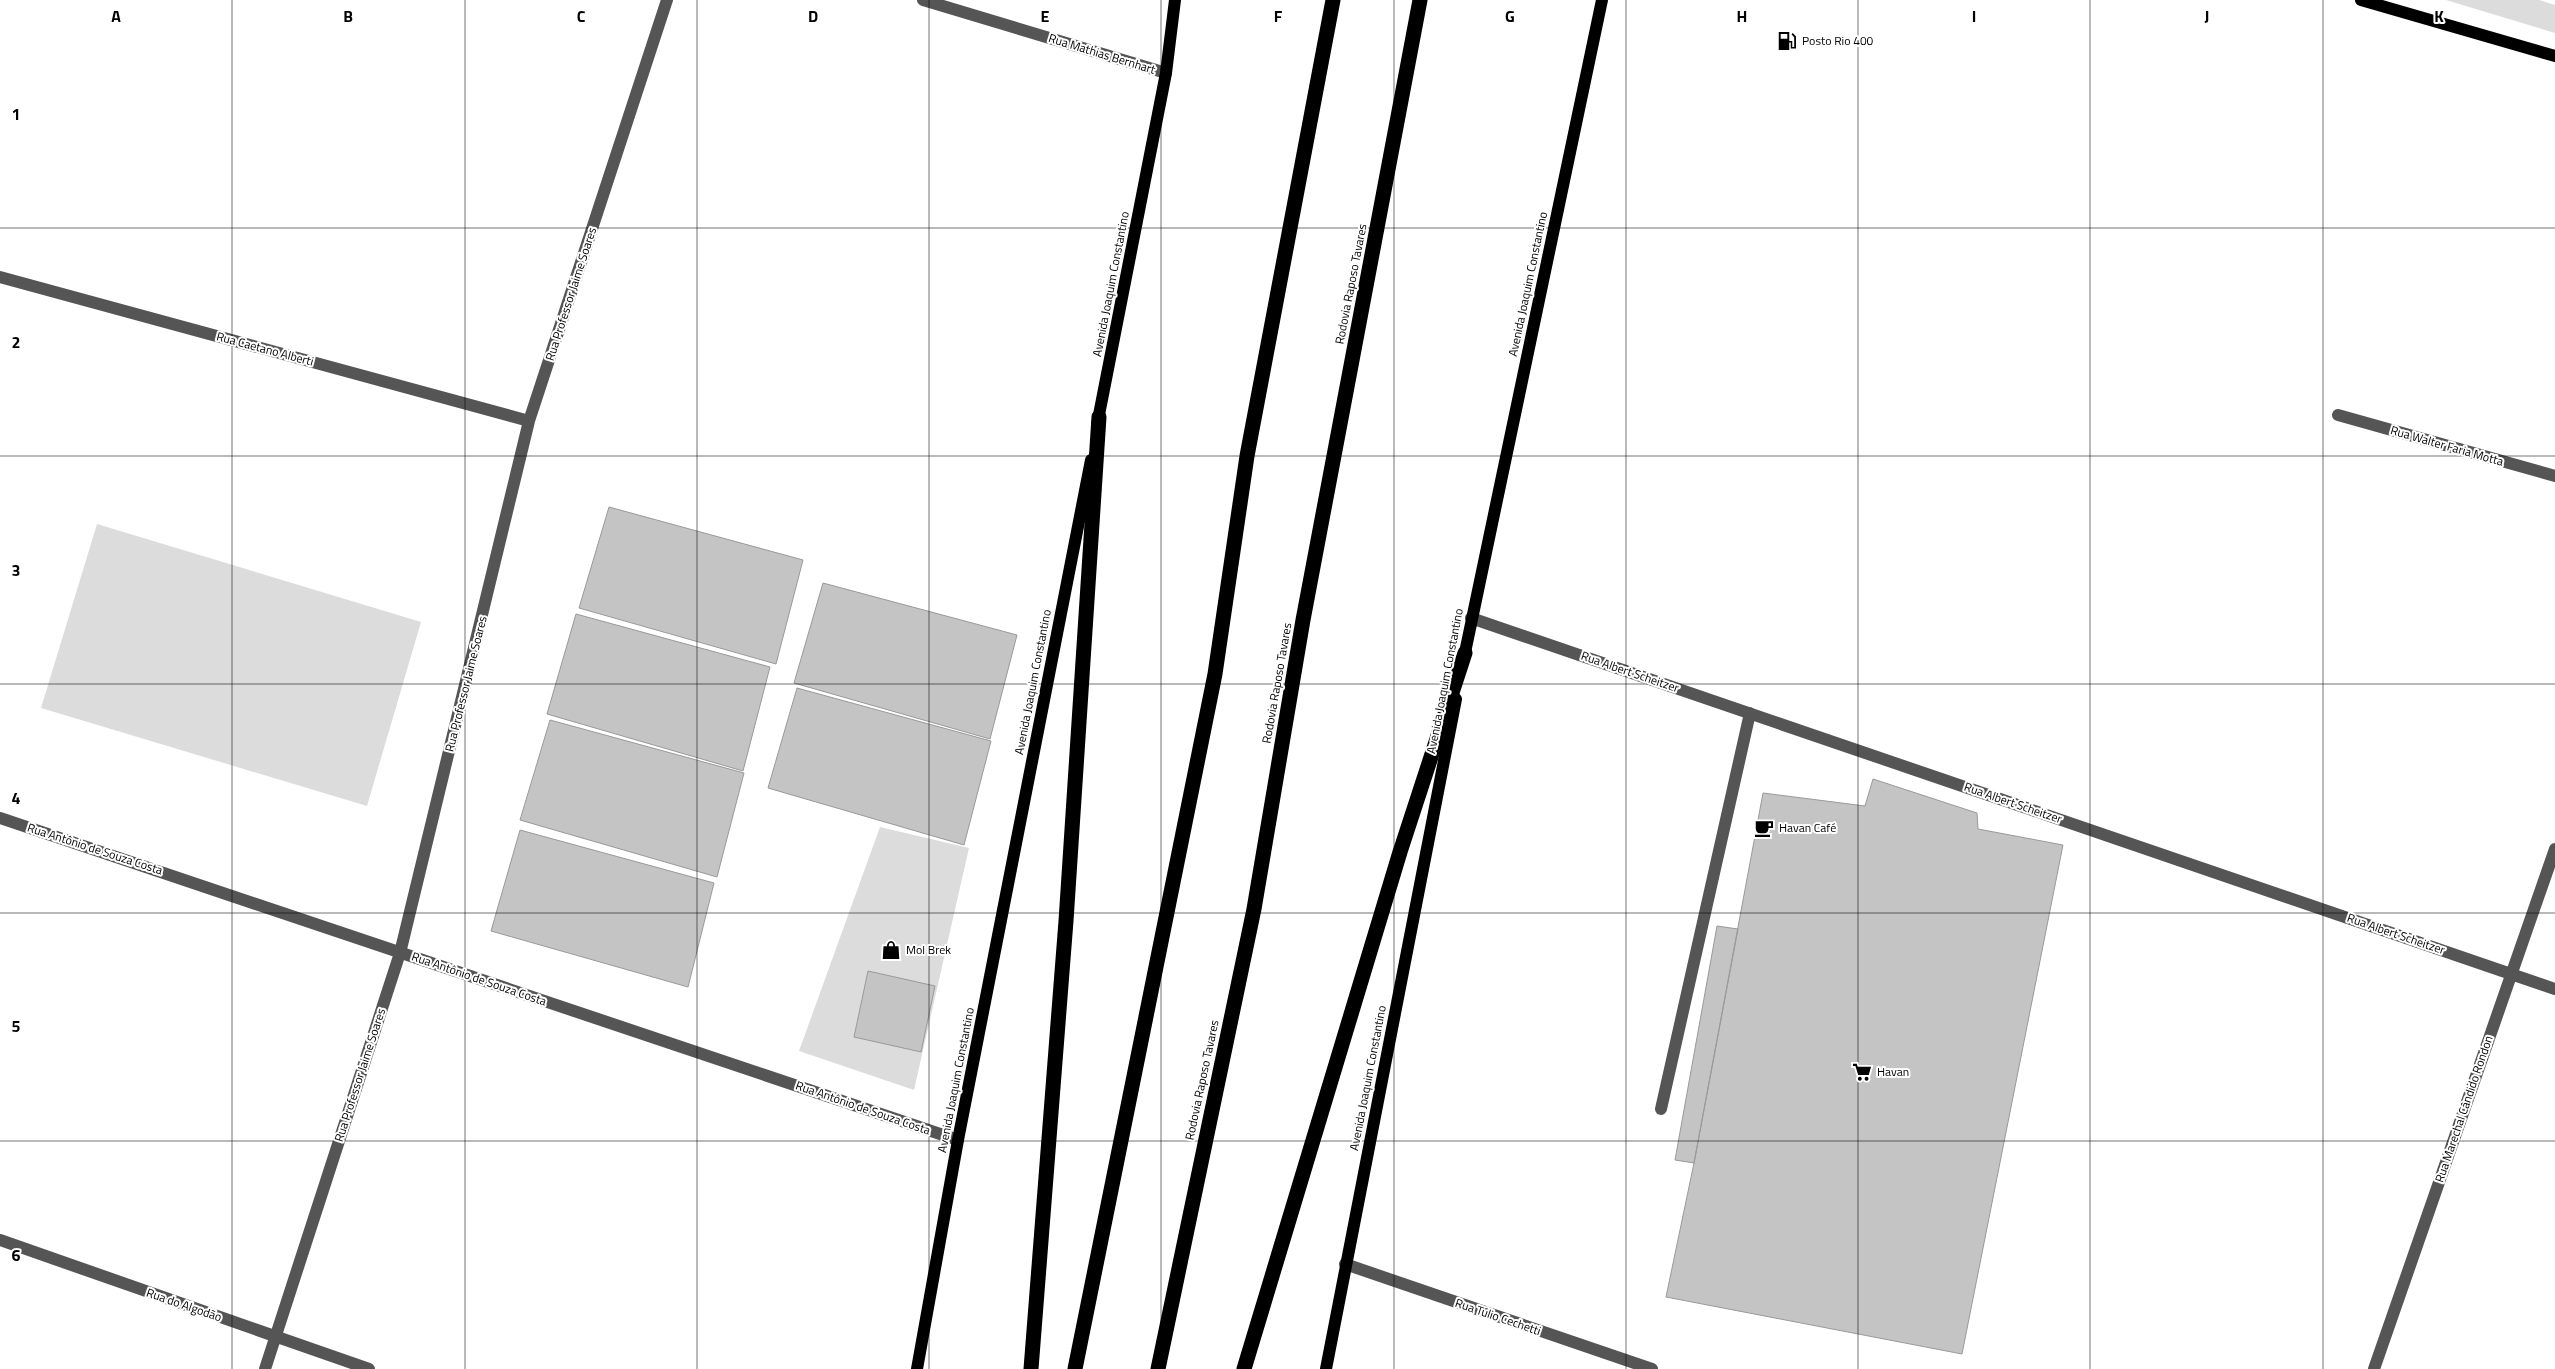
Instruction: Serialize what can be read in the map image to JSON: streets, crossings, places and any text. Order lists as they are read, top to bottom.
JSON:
{
  "streets": {
    "highway": ["Rodovia Raposo Tavares"],
    "main road": ["Avenida Joaquim Constantino"],
    "street": [
      "Rua Mathias Bernhart",
      "Rua Professor Jaime Soares",
      "Rua Caetano Alberti",
      "Rua Walter Faria Motta",
      "Rua Albert Scheitzer",
      "Rua Antônio de Souza Costa",
      "Rua Marechal Cândido Rondon",
      "Rua do Algodão",
      "Rua Túlio Cechetti"
    ]
  },
  "crossings": [
    ["Rua Mathias Bernhart", "Avenida Joaquim Constantino"],
    ["Avenida Joaquim Constantino", "Rua Albert Scheitzer"],
    ["Avenida Joaquim Constantino", "Rua Antônio de Souza Costa"],
    ["Avenida Joaquim Constantino", "Rua Túlio Cechetti"],
    ["Rua Professor Jaime Soares", "Rua Caetano Alberti"],
    ["Rua Professor Jaime Soares", "Rua Antônio de Souza Costa"],
    ["Rua Professor Jaime Soares", "Rua do Algodão"],
    ["Rua Albert Scheitzer", "Rua Marechal Cândido Rondon"]
  ],
  "places": {
    "fuel station": ["Posto Rio 400"],
    "cafe": ["Havan Café"],
    "shop": ["Mol Brek"],
    "supermarket": ["Havan"]
  },
  "grid": {
    "columns": [
      "A",
      "B",
      "C",
      "D",
      "E",
      "F",
      "G",
      "H",
      "I",
      "J",
      "K"
    ],
    "rows": [
      "1",
      "2",
      "3",
      "4",
      "5",
      "6"
    ]
  }
}
